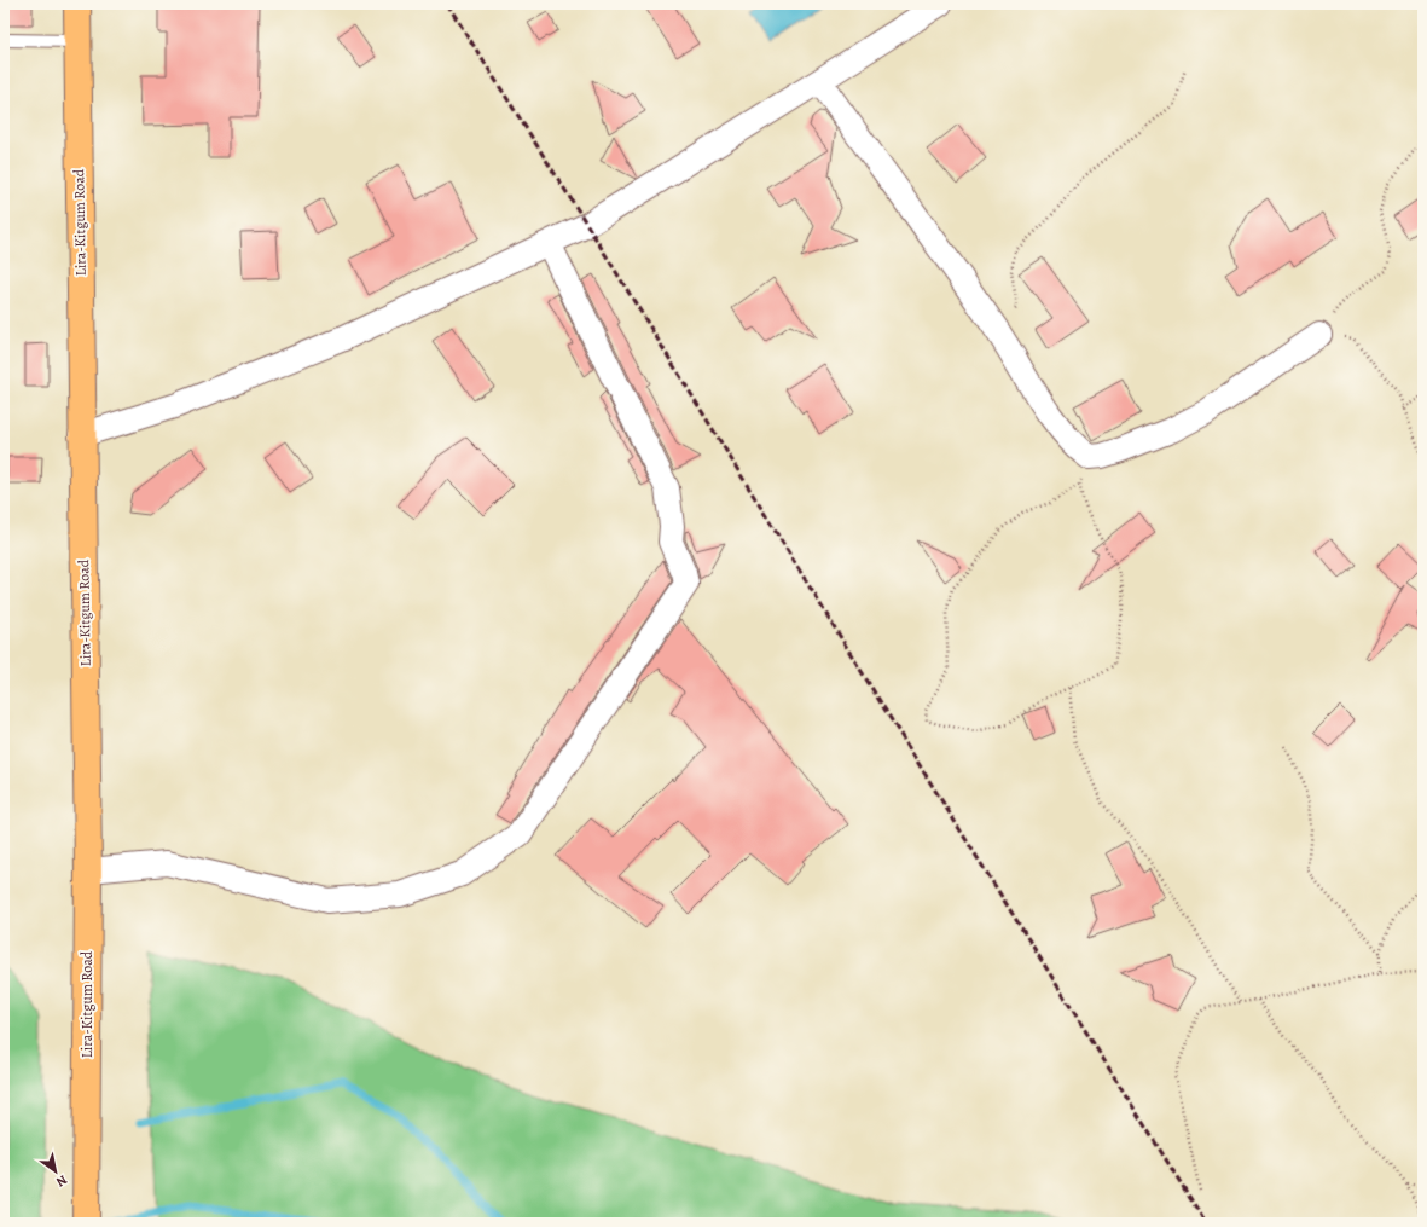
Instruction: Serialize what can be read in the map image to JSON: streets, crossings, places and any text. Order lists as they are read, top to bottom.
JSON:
{
  "streets": {
    "main road": ["Lira-Kitgum Road"]
  },
  "north": "bottom right"
}
